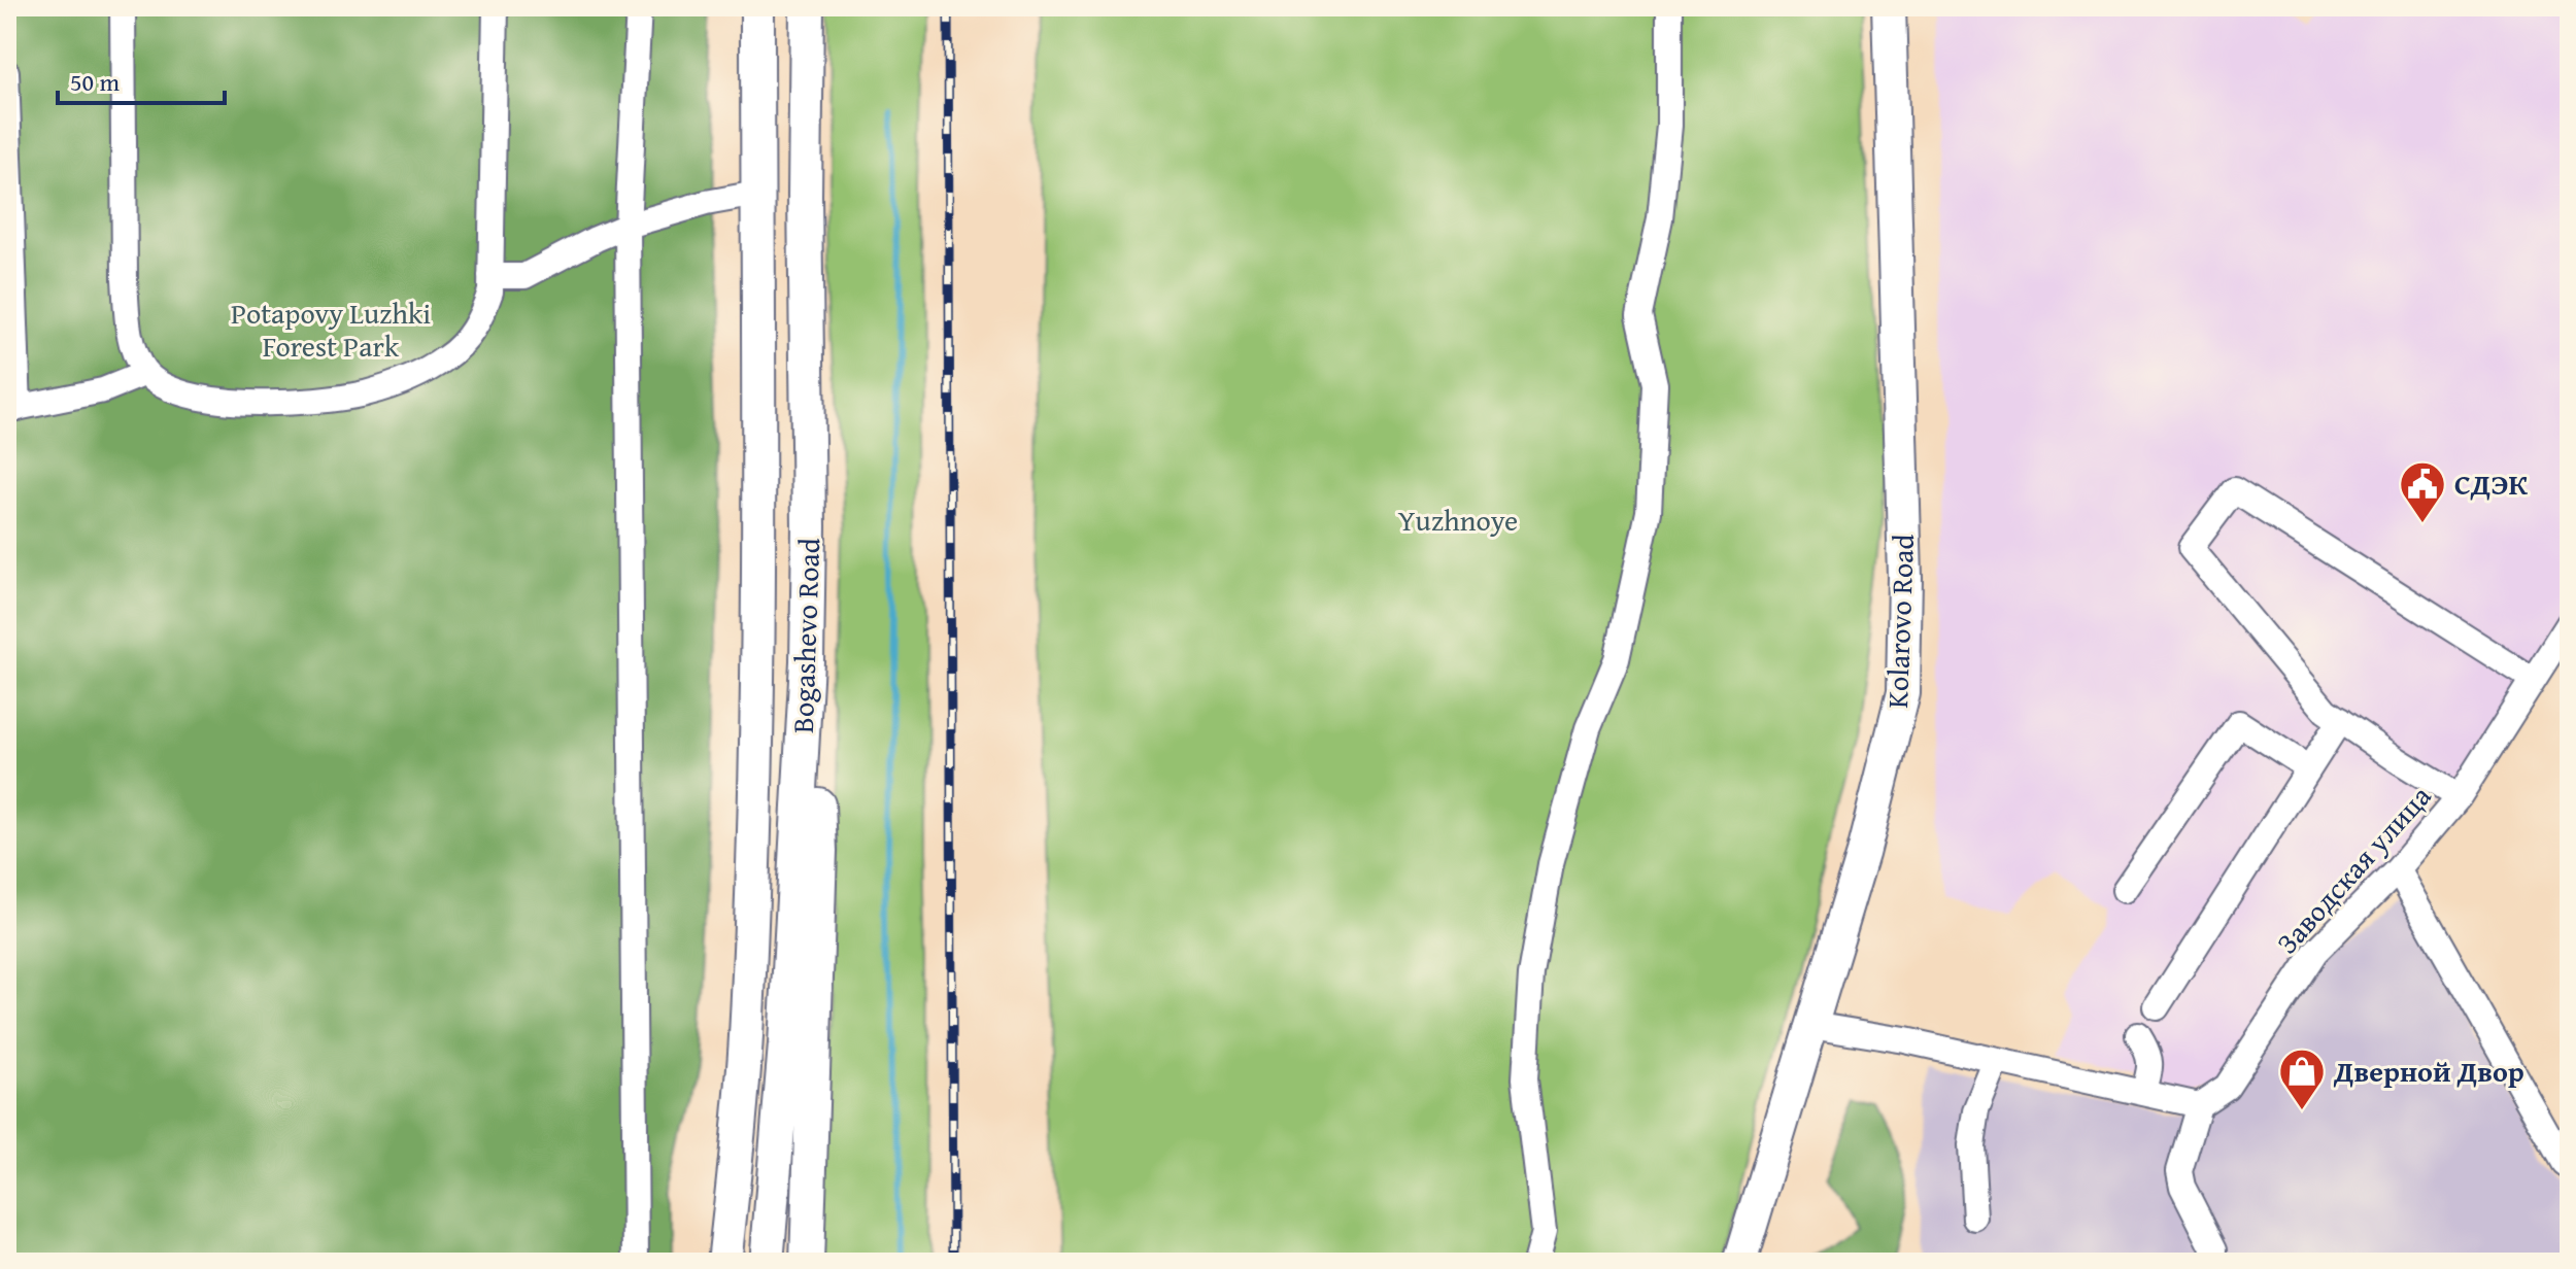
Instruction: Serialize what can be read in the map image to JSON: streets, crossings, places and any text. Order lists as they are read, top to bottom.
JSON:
{
  "streets": {
    "main road": ["Kolarovo Road", "Bogashevo Road"],
    "street": ["Заводская улица"]
  },
  "parks": ["Potapovy Luzhki Forest Park", "Yuzhnoye"],
  "places": {
    "public building": ["СДЭК"],
    "shop": ["Дверной Двор"]
  },
  "scale_bar": "50 m"
}
